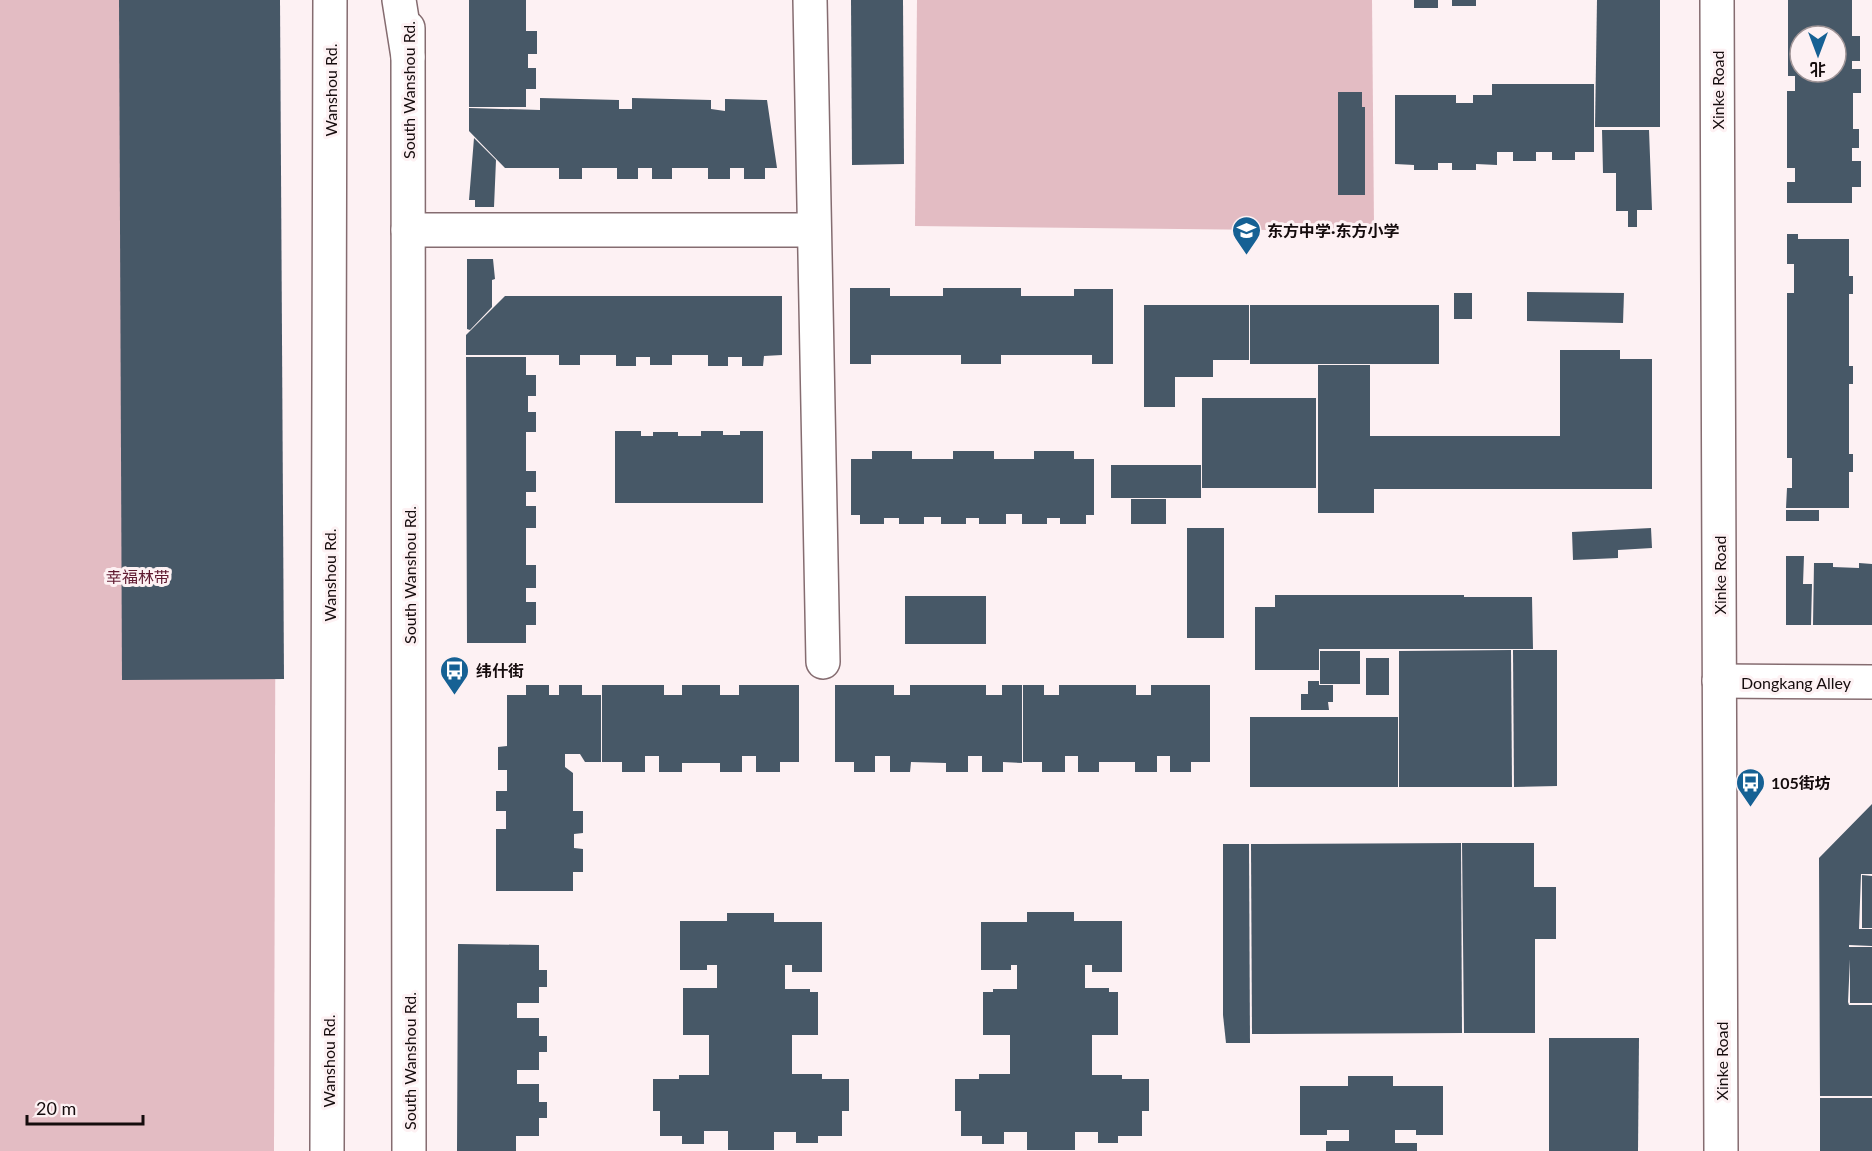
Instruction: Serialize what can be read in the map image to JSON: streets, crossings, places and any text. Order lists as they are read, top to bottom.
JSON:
{
  "streets": {
    "street": [
      "Wanshou Rd.",
      "South Wanshou Rd.",
      "Xinke Road",
      "Dongkang Alley"
    ]
  },
  "crossings": [
    ["Xinke Road", "Dongkang Alley"]
  ],
  "parks": ["幸福林带"],
  "places": {
    "school or university": ["东方中学·东方小学"],
    "bus stop": ["纬什街", "105街坊"]
  },
  "scale_bar": "20 m",
  "north": "bottom"
}
